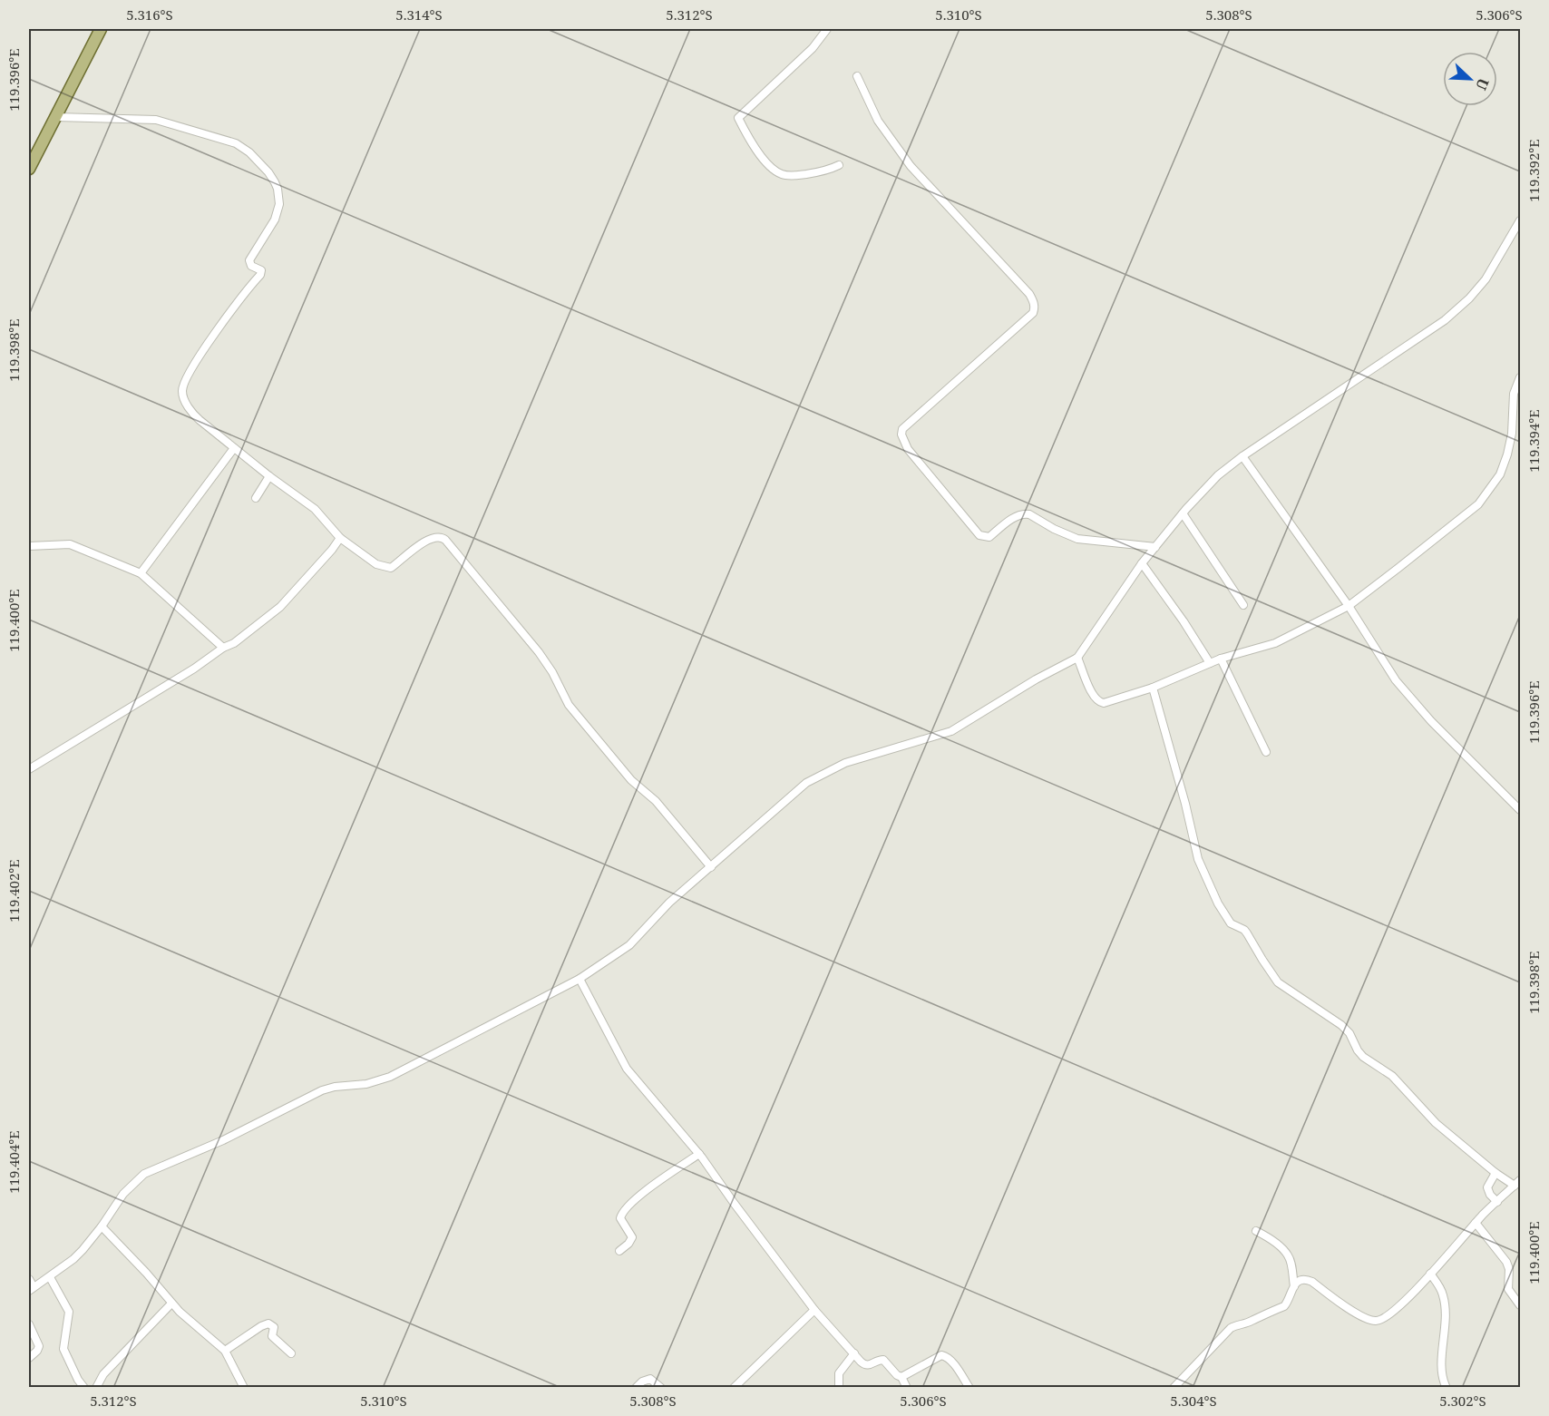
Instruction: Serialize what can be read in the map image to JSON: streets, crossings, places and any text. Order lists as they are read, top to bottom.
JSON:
{
  "north": "bottom right",
  "coordinates": [
    "5.316°S",
    "5.314°S",
    "5.312°S",
    "5.310°S",
    "5.308°S",
    "5.306°S",
    "119.396°E",
    "119.392°E",
    "119.398°E",
    "119.394°E",
    "119.400°E",
    "119.402°E",
    "119.404°E",
    "5.304°S",
    "5.302°S"
  ]
}
